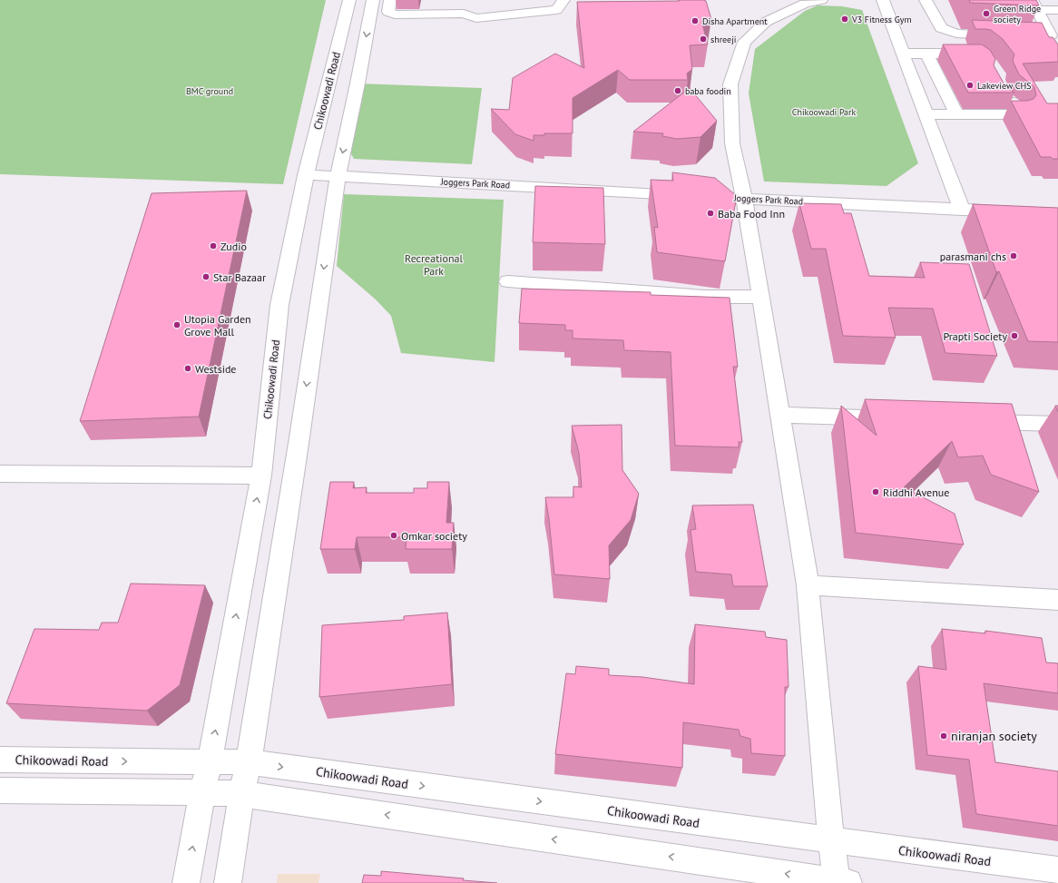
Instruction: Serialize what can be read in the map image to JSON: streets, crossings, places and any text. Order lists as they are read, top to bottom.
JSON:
{
  "streets": {
    "street": ["Chikoowadi Road", "Joggers Park Road"]
  },
  "crossings": [
    ["Chikoowadi Road", "Joggers Park Road"]
  ],
  "parks": ["BMC ground", "Chikoowadi Park", "Recreational Park"],
  "places": [
    "Green Ridge society",
    "V3 Fitness Gym",
    "Disha Apartment",
    "shreeji",
    "Lakeview CHS",
    "baba foodin",
    "Baba Food Inn",
    "Zudio",
    "parasmani chs",
    "Star Bazaar",
    "Utopia Garden Grove Mall",
    "Prapti Society",
    "Westside",
    "Riddhi Avenue",
    "Omkar society",
    "niranjan society"
  ]
}
